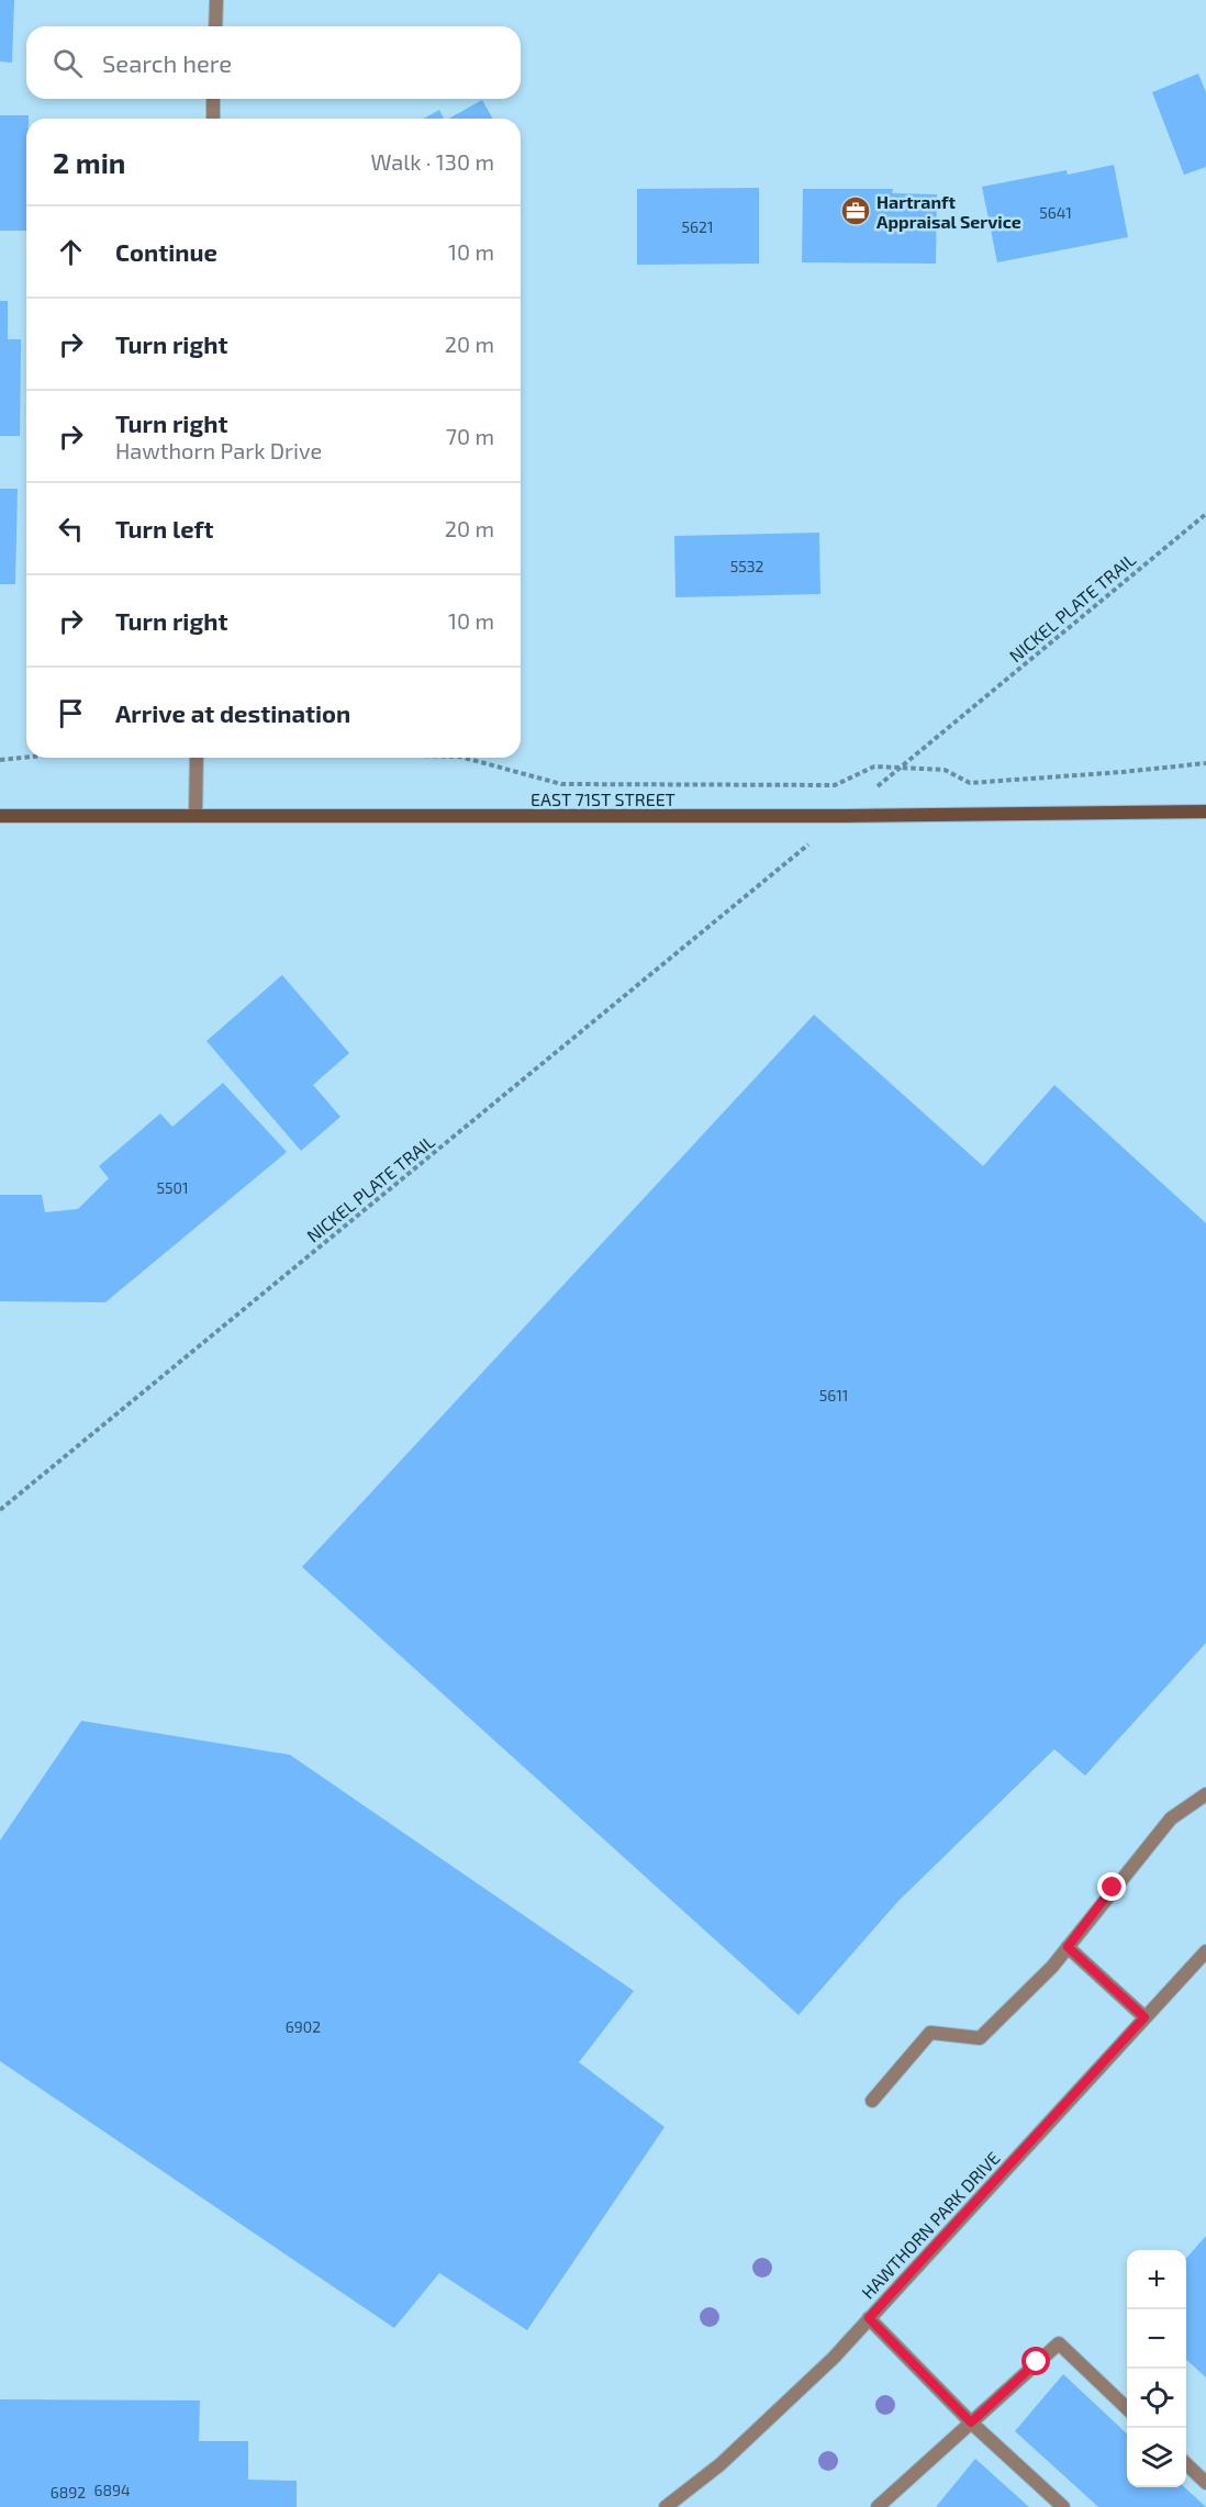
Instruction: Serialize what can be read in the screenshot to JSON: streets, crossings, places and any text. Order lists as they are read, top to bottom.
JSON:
{
  "streets": {
    "main road": ["EAST 71ST STREET"],
    "street": ["HAWTHORN PARK DRIVE"],
    "path": ["NICKEL PLATE TRAIL"]
  },
  "places": {
    "office": ["Hartranft Appraisal Service"]
  },
  "house_numbers": [
    "5641",
    "5621",
    "5532",
    "5501",
    "5611",
    "6902",
    "6894",
    "6892"
  ],
  "page": {
    "search": "Search here",
    "heading": ["2 min", "Walk · 130 m"],
    "list": [
      ["Continue", "10 m"],
      ["Turn right", "20 m"],
      ["Turn right", "Hawthorn Park Drive", "70 m"],
      ["Turn left", "20 m"],
      ["Turn right", "10 m"],
      "Arrive at destination"
    ],
    "map_buttons": ["+", "−"]
  }
}
